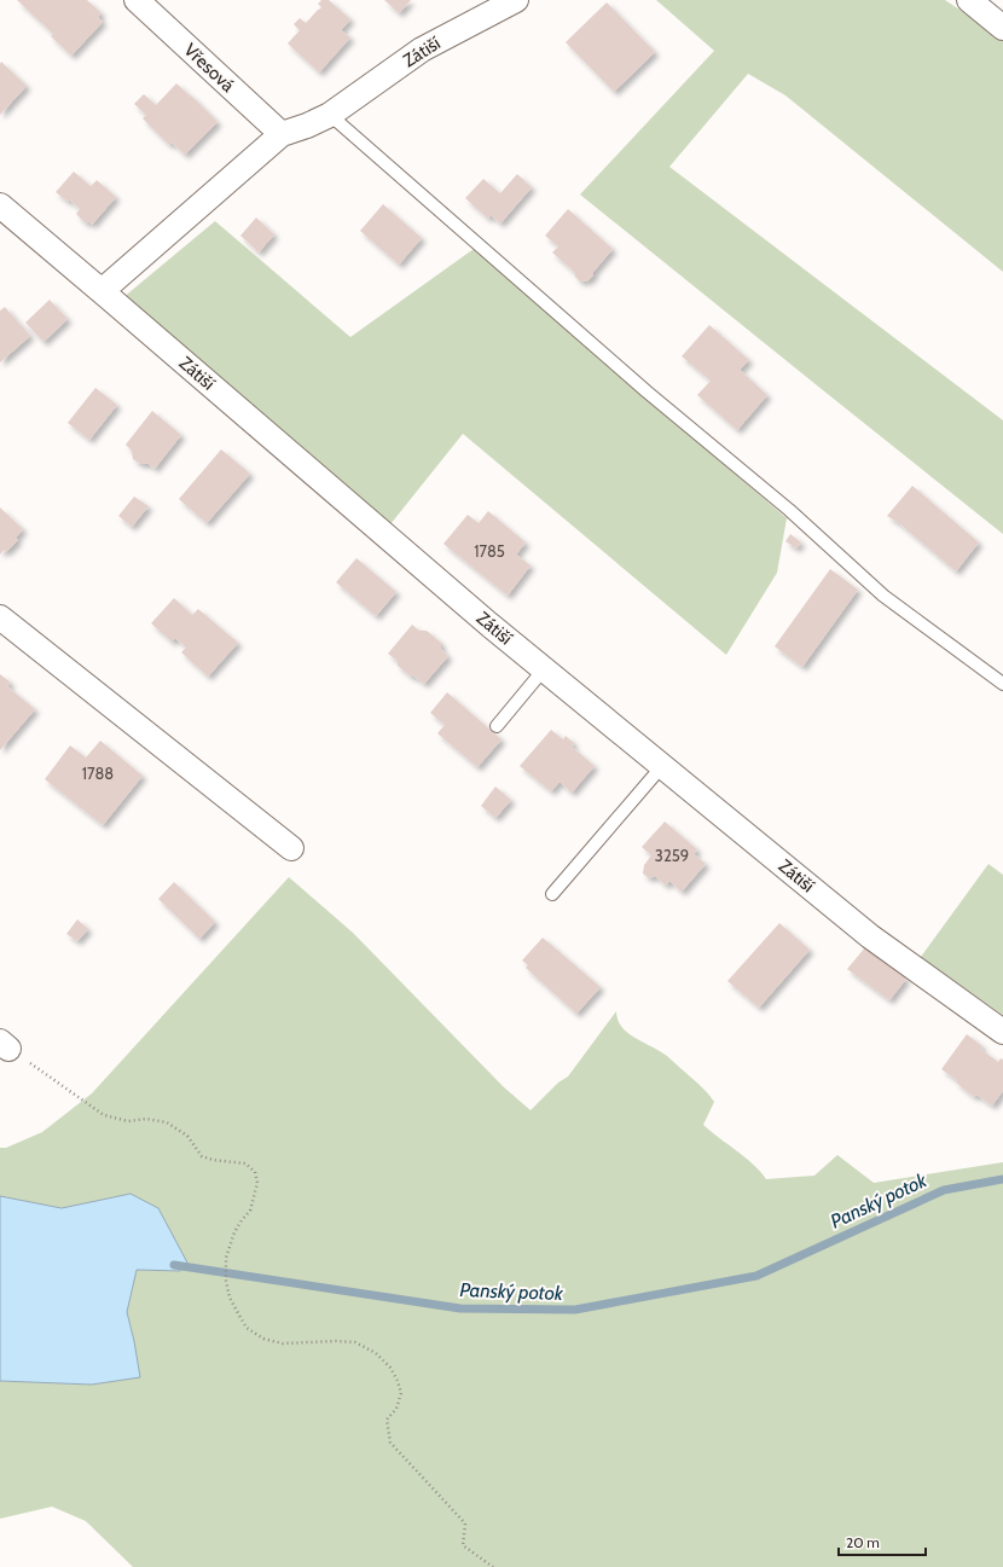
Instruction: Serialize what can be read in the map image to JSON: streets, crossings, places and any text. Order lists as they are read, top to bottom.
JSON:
{
  "streets": {
    "street": ["Zátiší", "Vřesová"]
  },
  "crossings": [
    ["Zátiší", "Vřesová"]
  ],
  "water": ["Panský potok"],
  "house_numbers": ["1785", "1788", "3259"],
  "scale_bar": "20 m"
}
